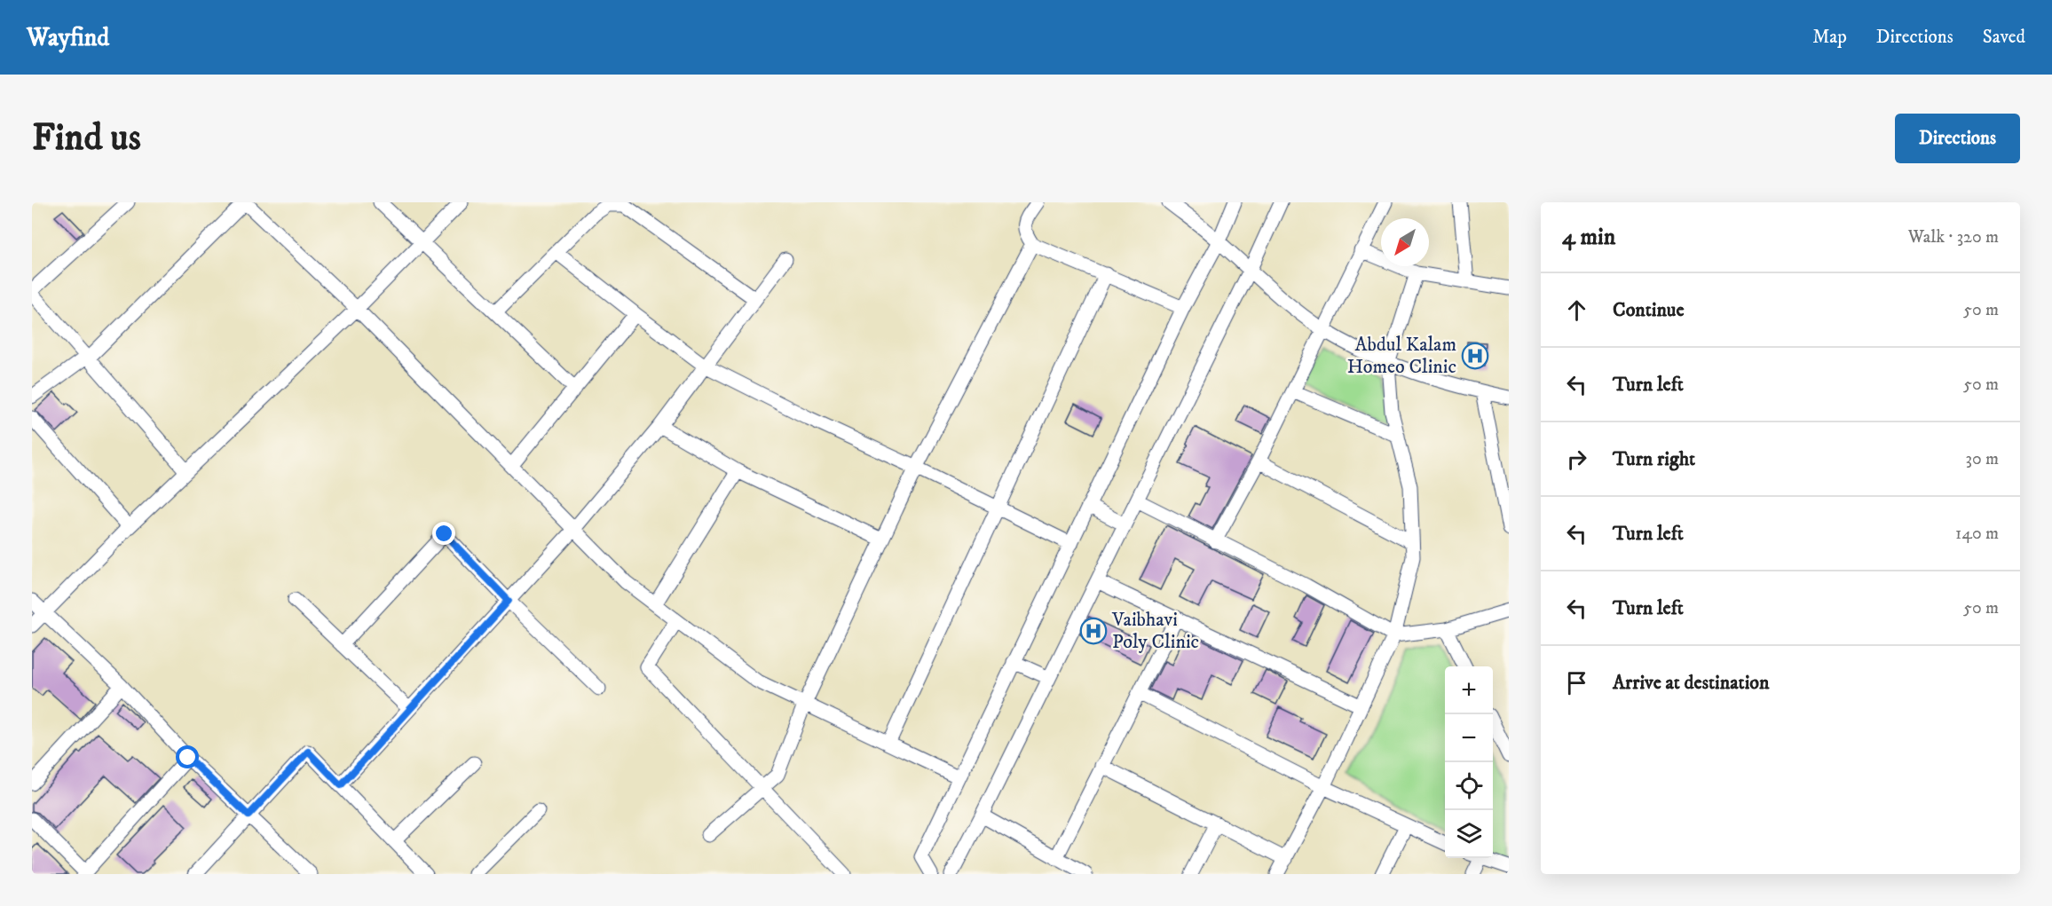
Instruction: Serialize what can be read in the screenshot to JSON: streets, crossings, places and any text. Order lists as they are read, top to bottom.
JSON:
{
  "places": {
    "hospital": ["Abdul Kalam Homeo Clinic", "Vaibhavi Poly Clinic"]
  },
  "north": "bottom left",
  "page": {
    "header": "Wayfind",
    "nav": ["Map", "Directions", "Saved"],
    "buttons": "Directions",
    "title": "Find us",
    "heading": ["4 min", "Walk · 320 m"],
    "list": [
      ["Continue", "50 m"],
      ["Turn left", "50 m"],
      ["Turn right", "30 m"],
      ["Turn left", "140 m"],
      ["Turn left", "50 m"],
      "Arrive at destination"
    ],
    "map_buttons": ["+", "−"]
  }
}
